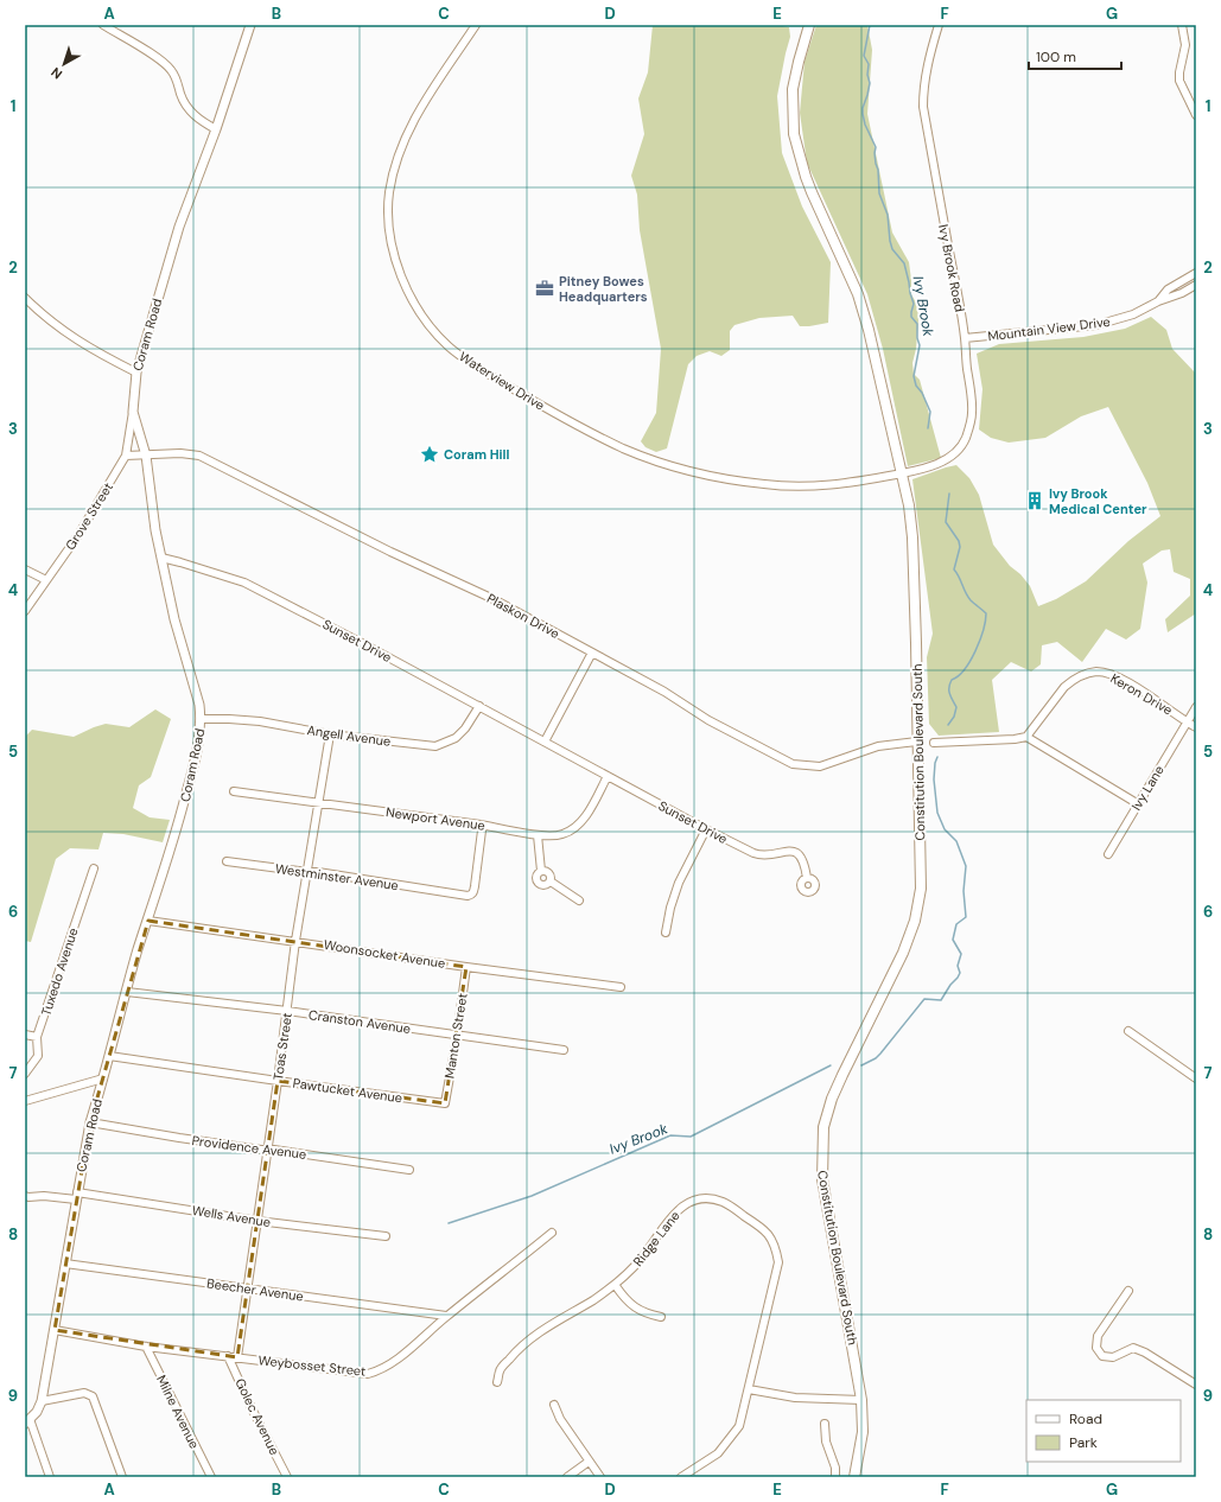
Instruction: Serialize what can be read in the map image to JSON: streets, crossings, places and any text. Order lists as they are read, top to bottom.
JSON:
{
  "streets": {
    "main road": ["Constitution Boulevard South"],
    "street": [
      "Ivy Brook Road",
      "Mountain View Drive",
      "Coram Road",
      "Waterview Drive",
      "Grove Street",
      "Plaskon Drive",
      "Sunset Drive",
      "Keron Drive",
      "Angell Avenue",
      "Ivy Lane",
      "Newport Avenue",
      "Westminster Avenue",
      "Woonsocket Avenue",
      "Tuxedo Avenue",
      "Cranston Avenue",
      "Manton Street",
      "Toas Street",
      "Pawtucket Avenue",
      "Providence Avenue",
      "Wells Avenue",
      "Ridge Lane",
      "Beecher Avenue",
      "Weybosset Street",
      "Milne Avenue",
      "Golec Avenue"
    ]
  },
  "crossings": [
    ["Ivy Brook Road", "Mountain View Drive"],
    ["Ivy Brook Road", "Waterview Drive"],
    ["Ivy Brook Road", "Constitution Boulevard South"],
    ["Coram Road", "Grove Street"],
    ["Coram Road", "Plaskon Drive"],
    ["Coram Road", "Sunset Drive"],
    ["Coram Road", "Angell Avenue"],
    ["Coram Road", "Woonsocket Avenue"],
    ["Coram Road", "Cranston Avenue"],
    ["Coram Road", "Pawtucket Avenue"],
    ["Coram Road", "Providence Avenue"],
    ["Coram Road", "Wells Avenue"],
    ["Coram Road", "Beecher Avenue"],
    ["Coram Road", "Weybosset Street"],
    ["Waterview Drive", "Constitution Boulevard South"],
    ["Grove Street", "Plaskon Drive"],
    ["Plaskon Drive", "Constitution Boulevard South"],
    ["Sunset Drive", "Angell Avenue"],
    ["Sunset Drive", "Newport Avenue"],
    ["Keron Drive", "Ivy Lane"],
    ["Angell Avenue", "Toas Street"],
    ["Newport Avenue", "Westminster Avenue"],
    ["Newport Avenue", "Toas Street"],
    ["Westminster Avenue", "Toas Street"],
    ["Woonsocket Avenue", "Manton Street"],
    ["Woonsocket Avenue", "Toas Street"],
    ["Cranston Avenue", "Manton Street"],
    ["Cranston Avenue", "Toas Street"],
    ["Manton Street", "Pawtucket Avenue"],
    ["Toas Street", "Pawtucket Avenue"],
    ["Toas Street", "Providence Avenue"],
    ["Toas Street", "Wells Avenue"],
    ["Toas Street", "Beecher Avenue"],
    ["Toas Street", "Weybosset Street"],
    ["Beecher Avenue", "Weybosset Street"],
    ["Weybosset Street", "Milne Avenue"],
    ["Weybosset Street", "Golec Avenue"]
  ],
  "water": ["Ivy Brook"],
  "places": {
    "office": ["Pitney Bowes Headquarters"],
    "place": ["Coram Hill"],
    "building": ["Ivy Brook Medical Center"]
  },
  "legend": ["Road", "Park"],
  "scale_bar": "100 m",
  "north": "bottom left",
  "grid": {
    "columns": [
      "A",
      "B",
      "C",
      "D",
      "E",
      "F",
      "G"
    ],
    "rows": [
      "1",
      "2",
      "3",
      "4",
      "5",
      "6",
      "7",
      "8",
      "9"
    ]
  }
}
